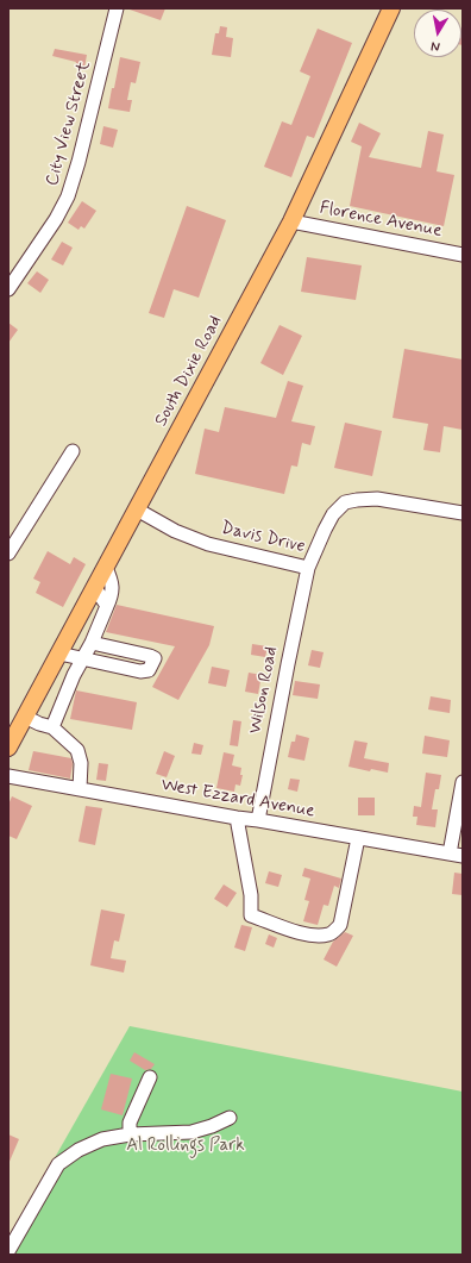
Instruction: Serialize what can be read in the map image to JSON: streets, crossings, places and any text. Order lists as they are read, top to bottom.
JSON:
{
  "streets": {
    "main road": ["South Dixie Road"],
    "street": [
      "City View Street",
      "Florence Avenue",
      "Davis Drive",
      "Wilson Road",
      "West Ezzard Avenue"
    ]
  },
  "crossings": [
    ["Florence Avenue", "South Dixie Road"],
    ["South Dixie Road", "Davis Drive"],
    ["Davis Drive", "Wilson Road"],
    ["Wilson Road", "West Ezzard Avenue"]
  ],
  "parks": ["Al Rollings Park"],
  "north": "bottom"
}
